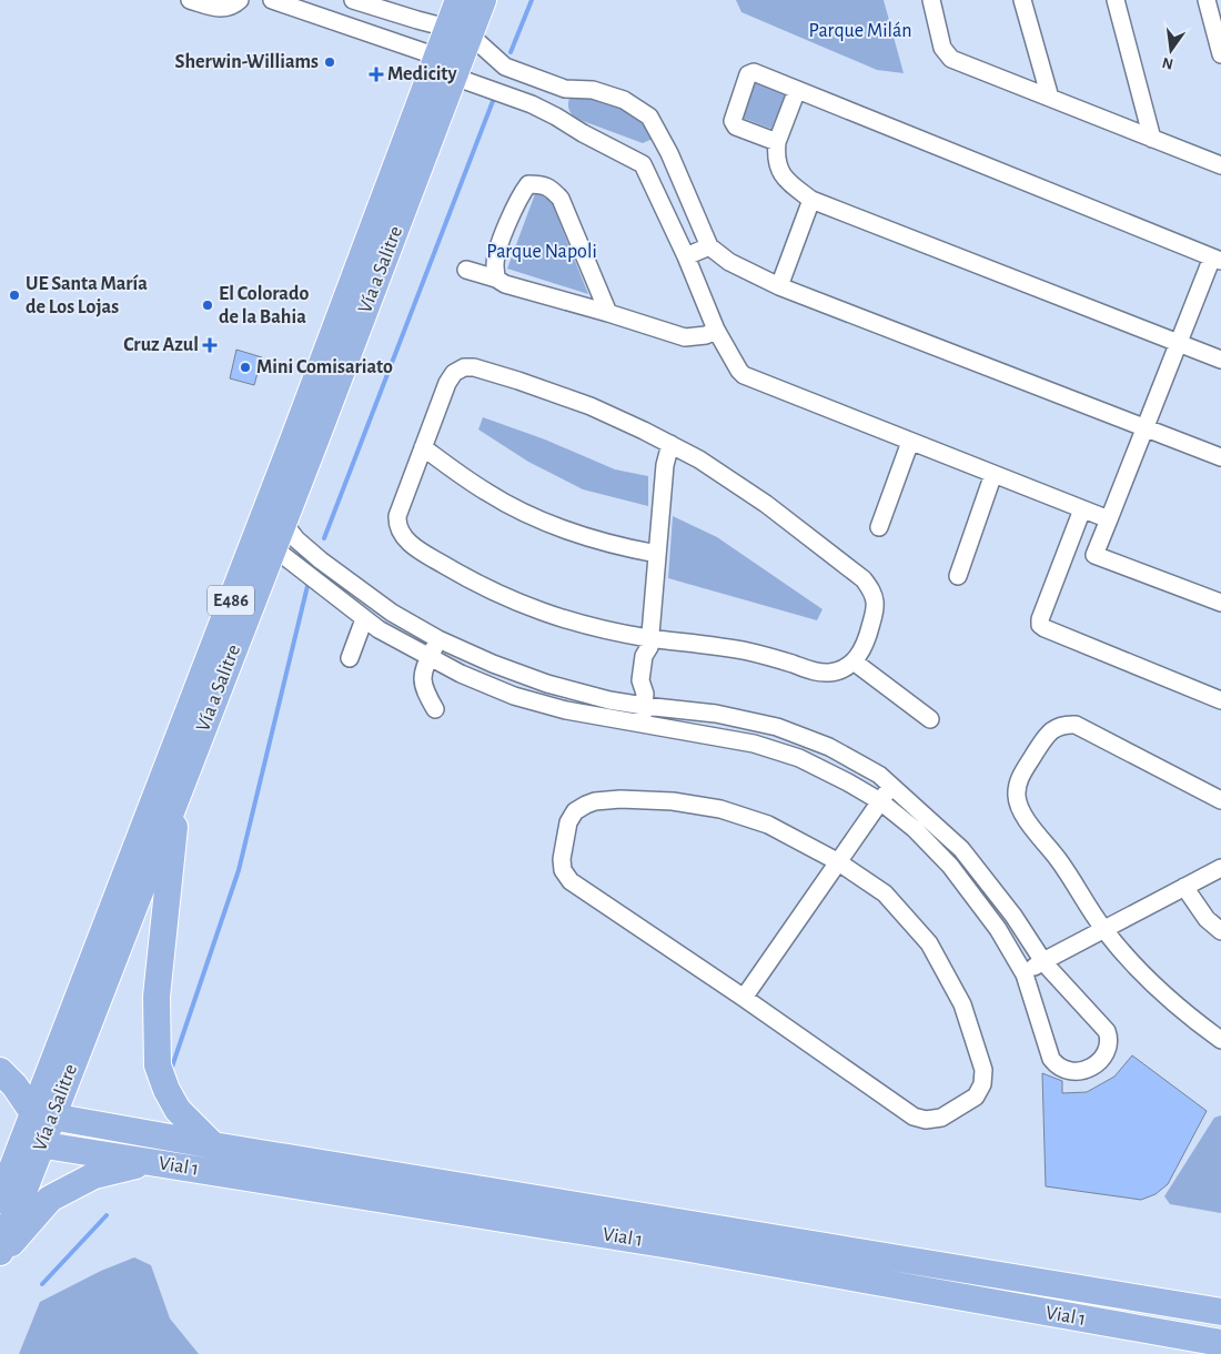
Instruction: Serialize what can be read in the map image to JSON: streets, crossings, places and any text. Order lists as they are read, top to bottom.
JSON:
{
  "streets": {
    "main road": ["Vía a Salitre", "E486", "Vial 1"]
  },
  "crossings": [
    ["Vía a Salitre", "Vial 1"]
  ],
  "parks": ["Parque Milán", "Parque Napoli"],
  "places": {
    "other": [
      "Sherwin-Williams",
      "UE Santa María de Los Lojas",
      "El Colorado de la Bahia",
      "Mini Comisariato"
    ],
    "health": ["Medicity", "Cruz Azul"]
  },
  "north": "bottom"
}
